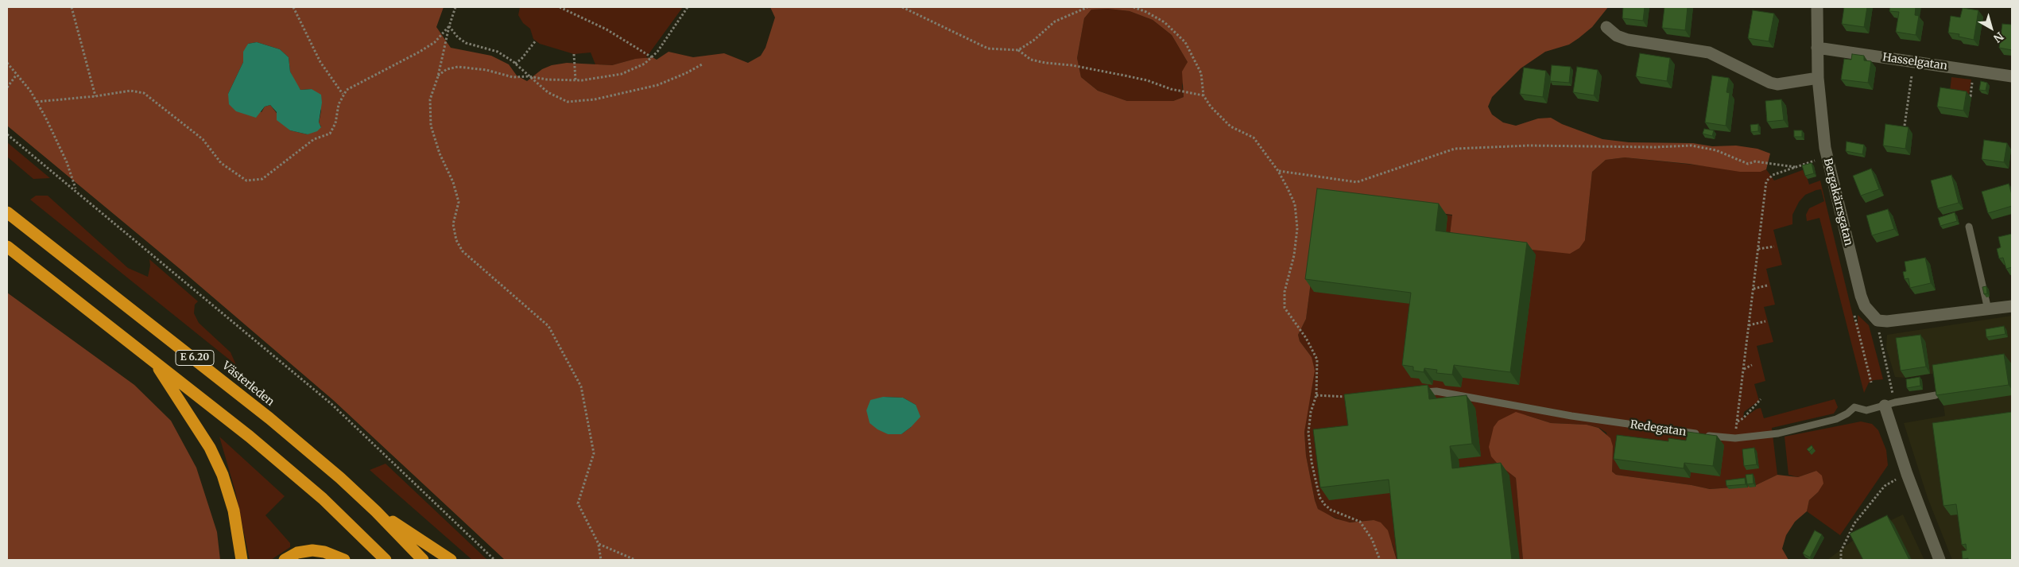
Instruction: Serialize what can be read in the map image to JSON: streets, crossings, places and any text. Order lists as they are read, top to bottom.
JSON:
{
  "streets": {
    "highway": ["E 6.20", "Västerleden"],
    "street": ["Hasselgatan", "Bergakärrsgatan"],
    "lane": ["Redegatan"]
  },
  "crossings": [
    ["Hasselgatan", "Bergakärrsgatan"]
  ],
  "north": "bottom right"
}
